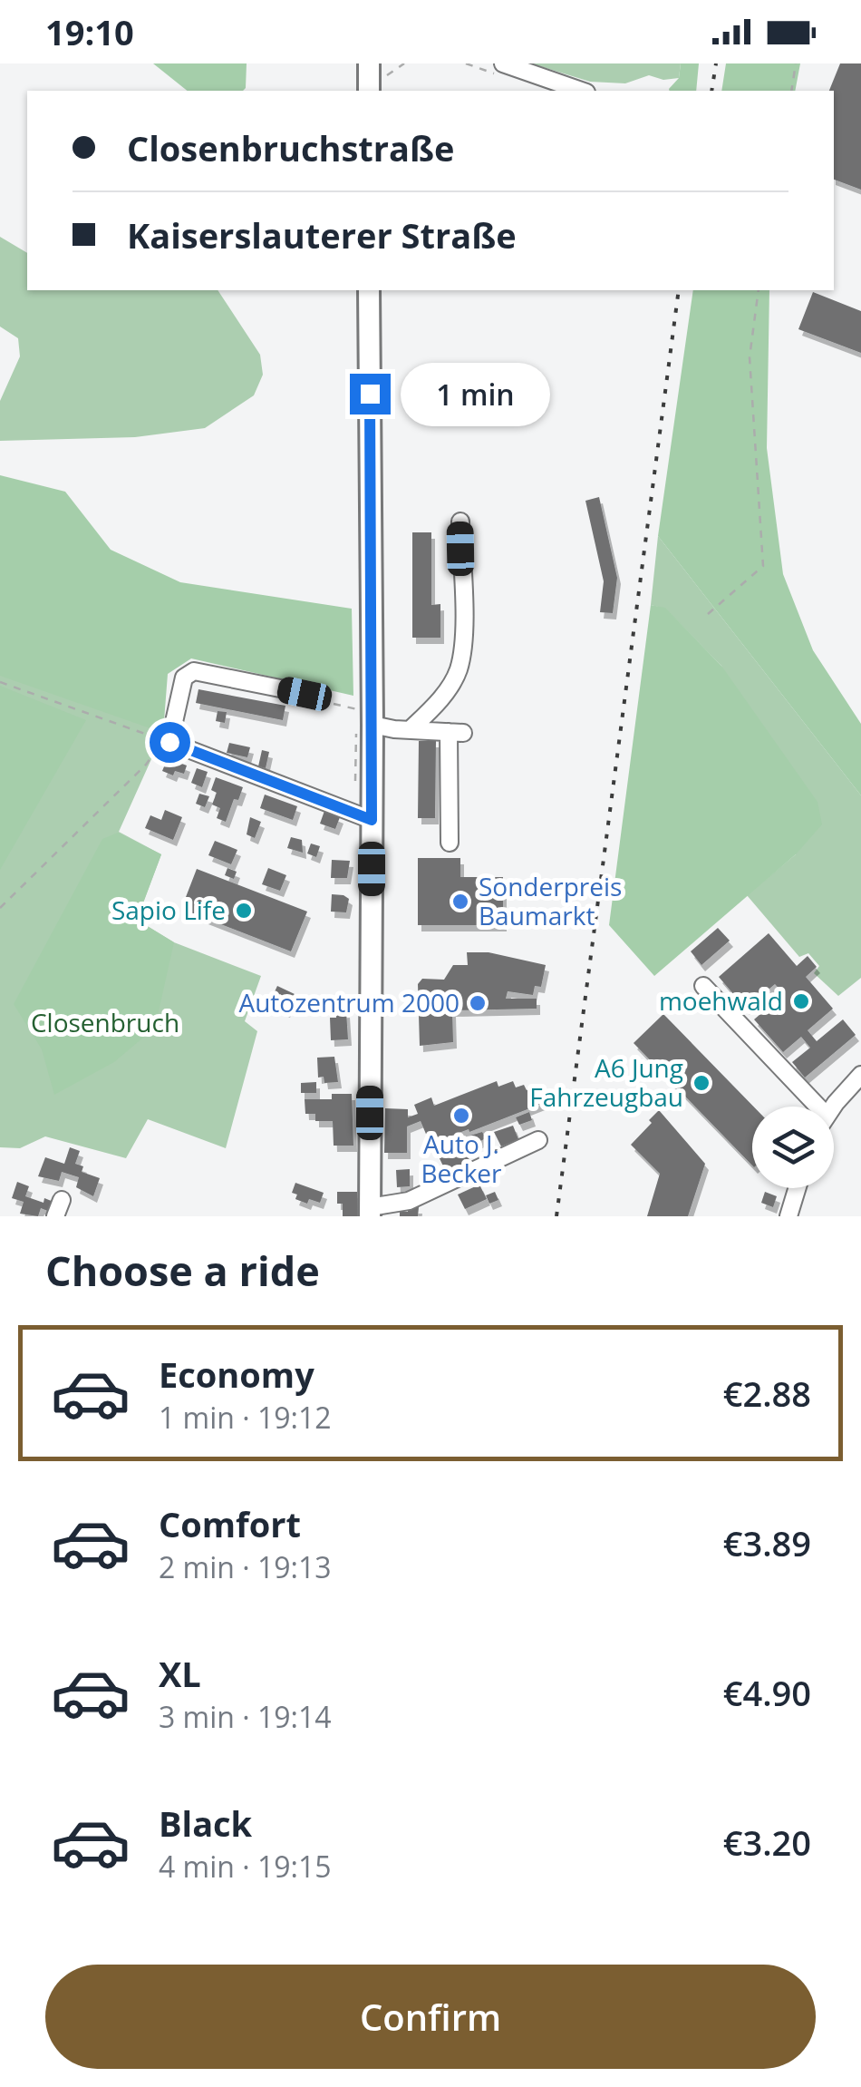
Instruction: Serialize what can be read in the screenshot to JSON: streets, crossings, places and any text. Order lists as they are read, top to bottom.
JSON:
{
  "parks": ["Closenbruch"],
  "places": [
    "Sonderpreis Baumarkt",
    "Sapio Life",
    "moehwald",
    "Autozentrum 2000",
    "A6 Jung Fahrzeugbau",
    "Auto J. Becker"
  ],
  "page": {
    "status": "19:10",
    "banner": ["Closenbruchstraße", "Kaiserslauterer Straße"],
    "bubble": "1 min",
    "heading": "Choose a ride",
    "list": [
      {
        "name": "Economy",
        "note": "1 min · 19:12",
        "value": "€2.88"
      },
      {
        "name": "Comfort",
        "note": "2 min · 19:13",
        "value": "€3.89"
      },
      {
        "name": "XL",
        "note": "3 min · 19:14",
        "value": "€4.90"
      },
      {
        "name": "Black",
        "note": "4 min · 19:15",
        "value": "€3.20"
      }
    ],
    "buttons": "Confirm"
  }
}
